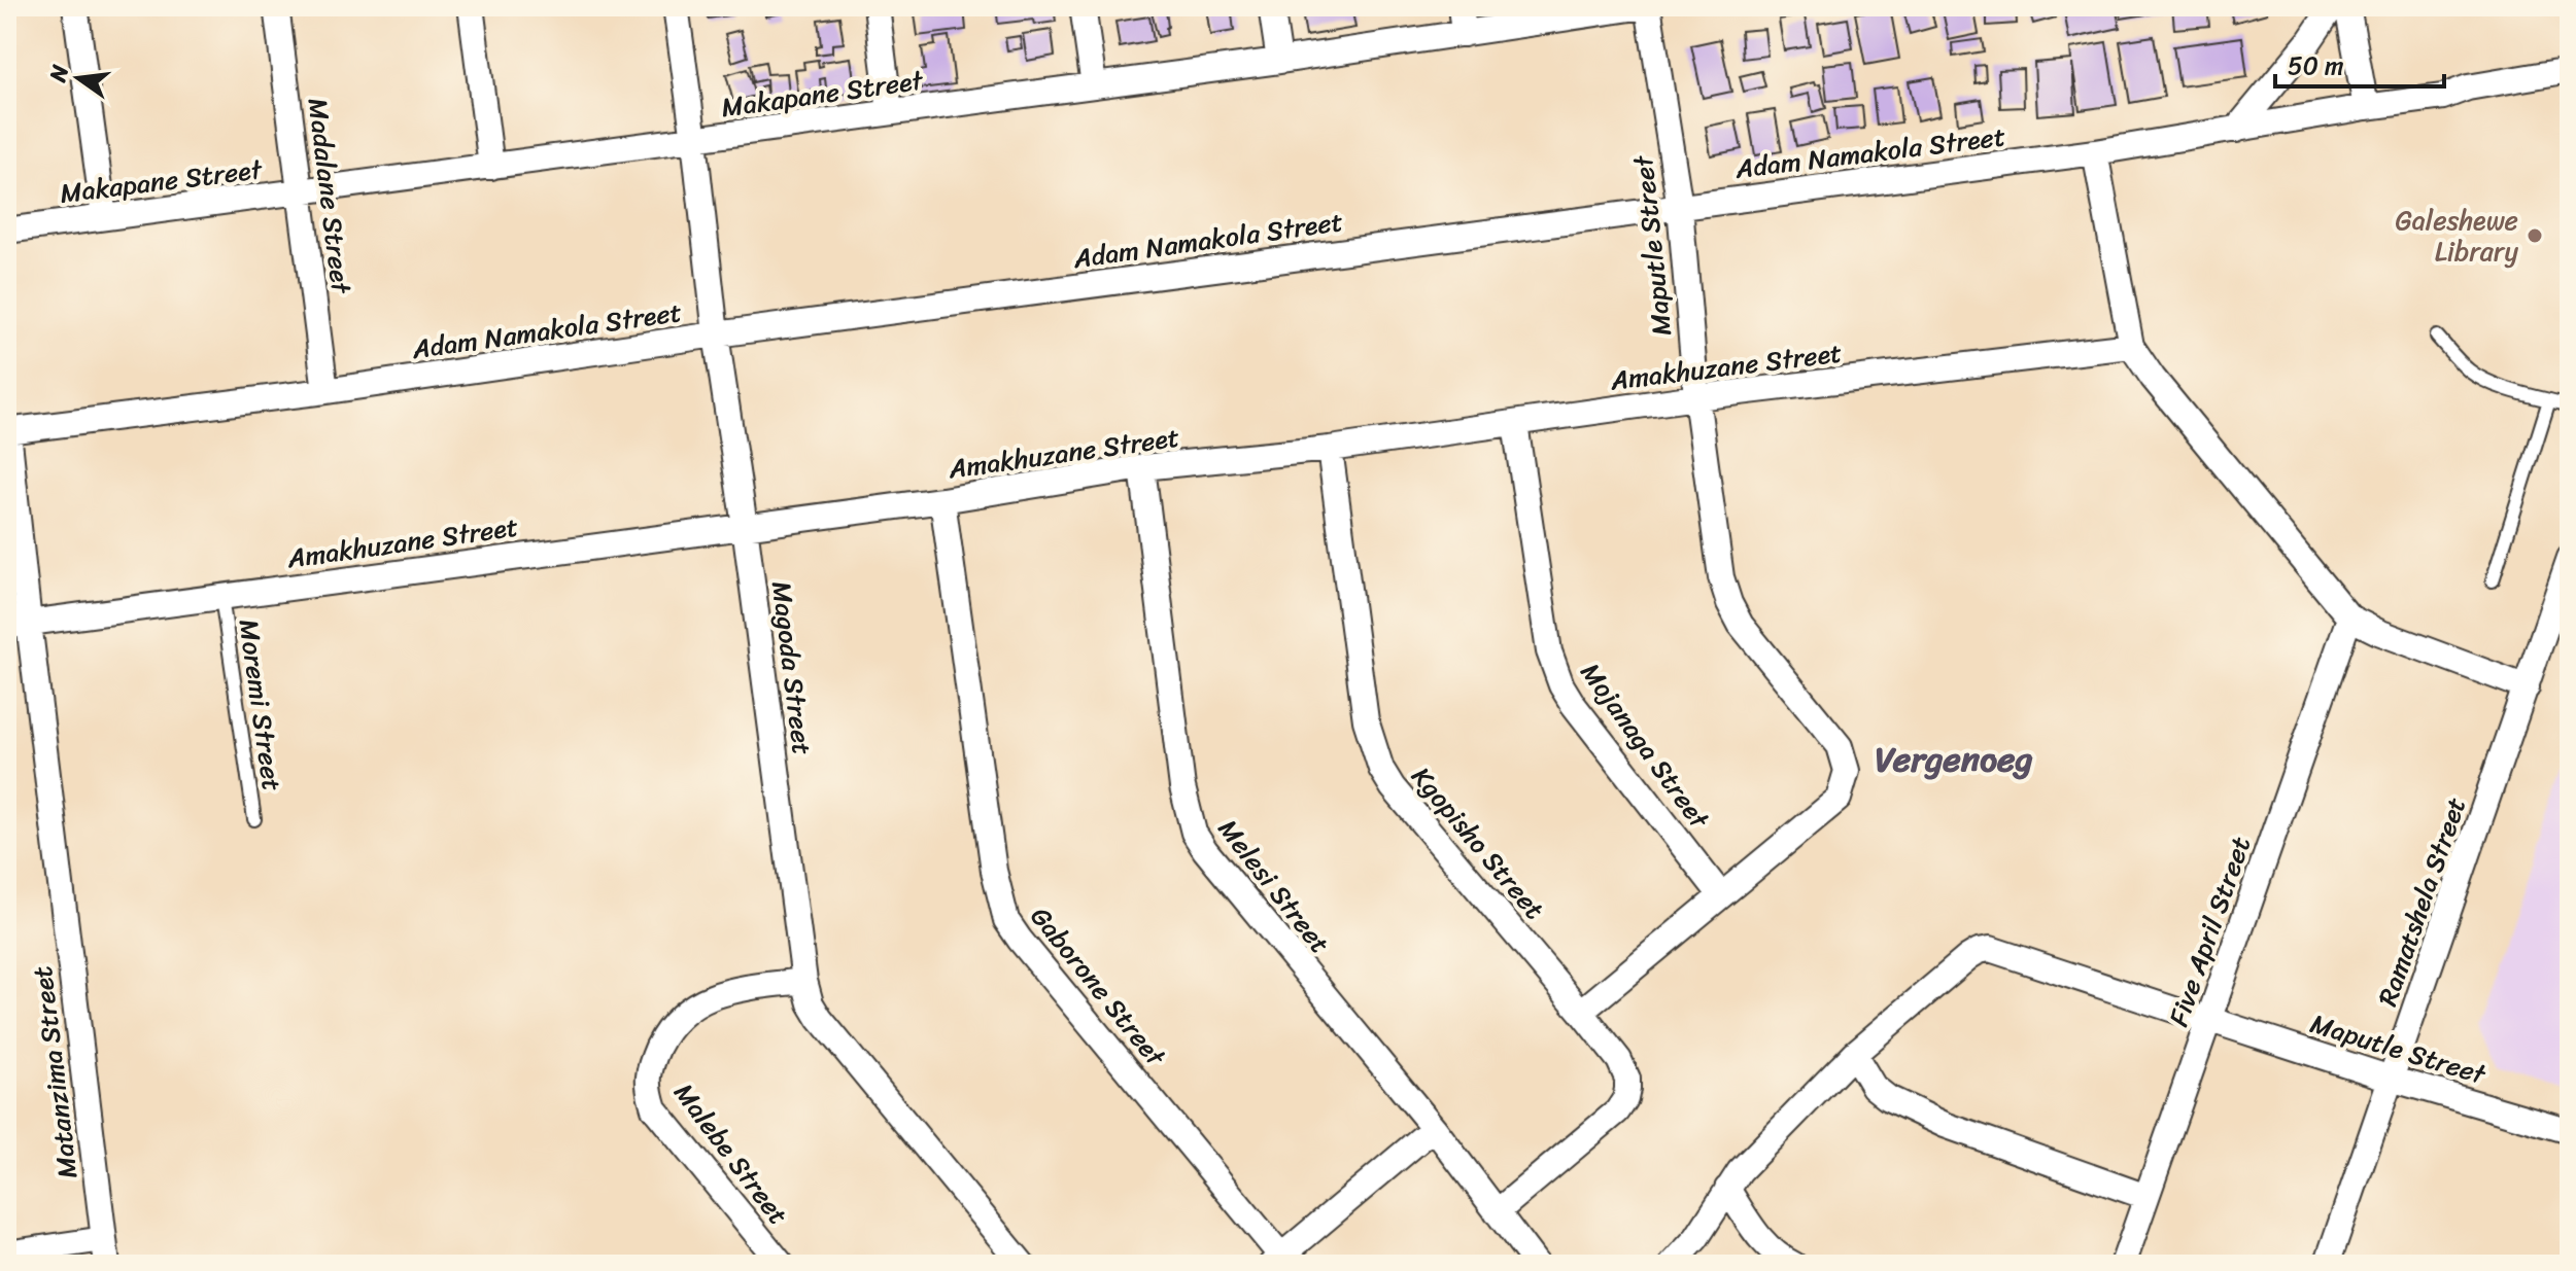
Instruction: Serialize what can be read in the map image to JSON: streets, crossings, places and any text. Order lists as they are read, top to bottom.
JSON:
{
  "streets": {
    "street": [
      "Makapane Street",
      "Adam Namakola Street",
      "Madalane Street",
      "Maputle Street",
      "Amakhuzane Street",
      "Magoda Street",
      "Mojanaga Street",
      "Kgopisho Street",
      "Melesi Street",
      "Ramatshela Street",
      "Five April Street",
      "Gaborone Street",
      "Matanzima Street",
      "Malebe Street"
    ],
    "lane": ["Moremi Street"]
  },
  "crossings": [
    ["Makapane Street", "Madalane Street"],
    ["Makapane Street", "Maputle Street"],
    ["Makapane Street", "Magoda Street"],
    ["Adam Namakola Street", "Madalane Street"],
    ["Adam Namakola Street", "Maputle Street"],
    ["Adam Namakola Street", "Magoda Street"],
    ["Adam Namakola Street", "Matanzima Street"],
    ["Maputle Street", "Amakhuzane Street"],
    ["Maputle Street", "Mojanaga Street"],
    ["Maputle Street", "Ramatshela Street"],
    ["Maputle Street", "Five April Street"],
    ["Amakhuzane Street", "Magoda Street"],
    ["Amakhuzane Street", "Moremi Street"],
    ["Amakhuzane Street", "Mojanaga Street"],
    ["Amakhuzane Street", "Kgopisho Street"],
    ["Amakhuzane Street", "Melesi Street"],
    ["Amakhuzane Street", "Gaborone Street"],
    ["Amakhuzane Street", "Matanzima Street"],
    ["Magoda Street", "Malebe Street"],
    ["Kgopisho Street", "Melesi Street"]
  ],
  "districts": ["Vergenoeg"],
  "places": ["Galeshewe Library"],
  "scale_bar": "50 m",
  "north": "left"
}
